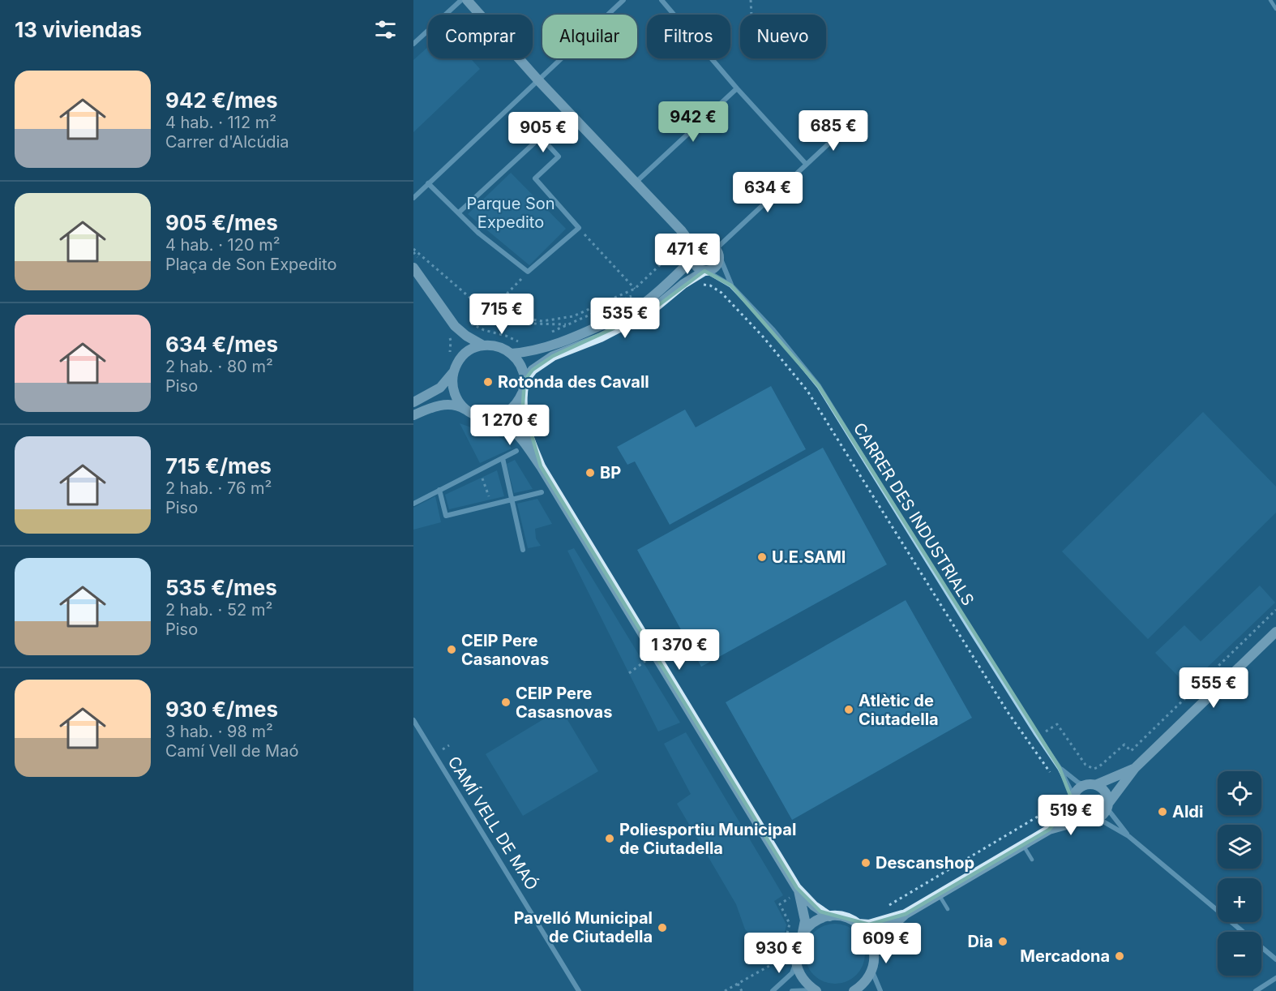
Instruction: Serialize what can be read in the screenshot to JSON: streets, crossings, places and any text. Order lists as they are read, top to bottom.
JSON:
{
  "streets": {
    "street": ["CARRER DES INDUSTRIALS", "CAMÍ VELL DE MAÓ"]
  },
  "parks": ["Parque Son Expedito"],
  "places": [
    "Rotonda des Cavall",
    "BP",
    "U.E.SAMI",
    "CEIP Pere Casanovas",
    "CEIP Pere Casasnovas",
    "Atlètic de Ciutadella",
    "Aldi",
    "Poliesportiu Municipal de Ciutadella",
    "Descanshop",
    "Pavelló Municipal de Ciutadella",
    "Dia",
    "Mercadona"
  ],
  "page": {
    "heading": "13 viviendas",
    "chip": [
      "Comprar",
      "Alquilar",
      "Filtros",
      "Nuevo"
    ],
    "list": [
      {
        "name": "942 €/mes",
        "note": "4 hab. · 112 m² · Carrer d'Alcúdia"
      },
      {
        "name": "905 €/mes",
        "note": "4 hab. · 120 m² · Plaça de Son Expedito"
      },
      {
        "name": "634 €/mes",
        "note": "2 hab. · 80 m² · Piso"
      },
      {
        "name": "715 €/mes",
        "note": "2 hab. · 76 m² · Piso"
      },
      {
        "name": "535 €/mes",
        "note": "2 hab. · 52 m² · Piso"
      },
      {
        "name": "930 €/mes",
        "note": "3 hab. · 98 m² · Camí Vell de Maó"
      }
    ],
    "price": [
      "942 €",
      "685 €",
      "905 €",
      "634 €",
      "471 €",
      "715 €",
      "535 €",
      "1 270 €",
      "1 370 €",
      "555 €",
      "519 €",
      "609 €",
      "930 €"
    ],
    "map_buttons": ["+", "−"]
  }
}
